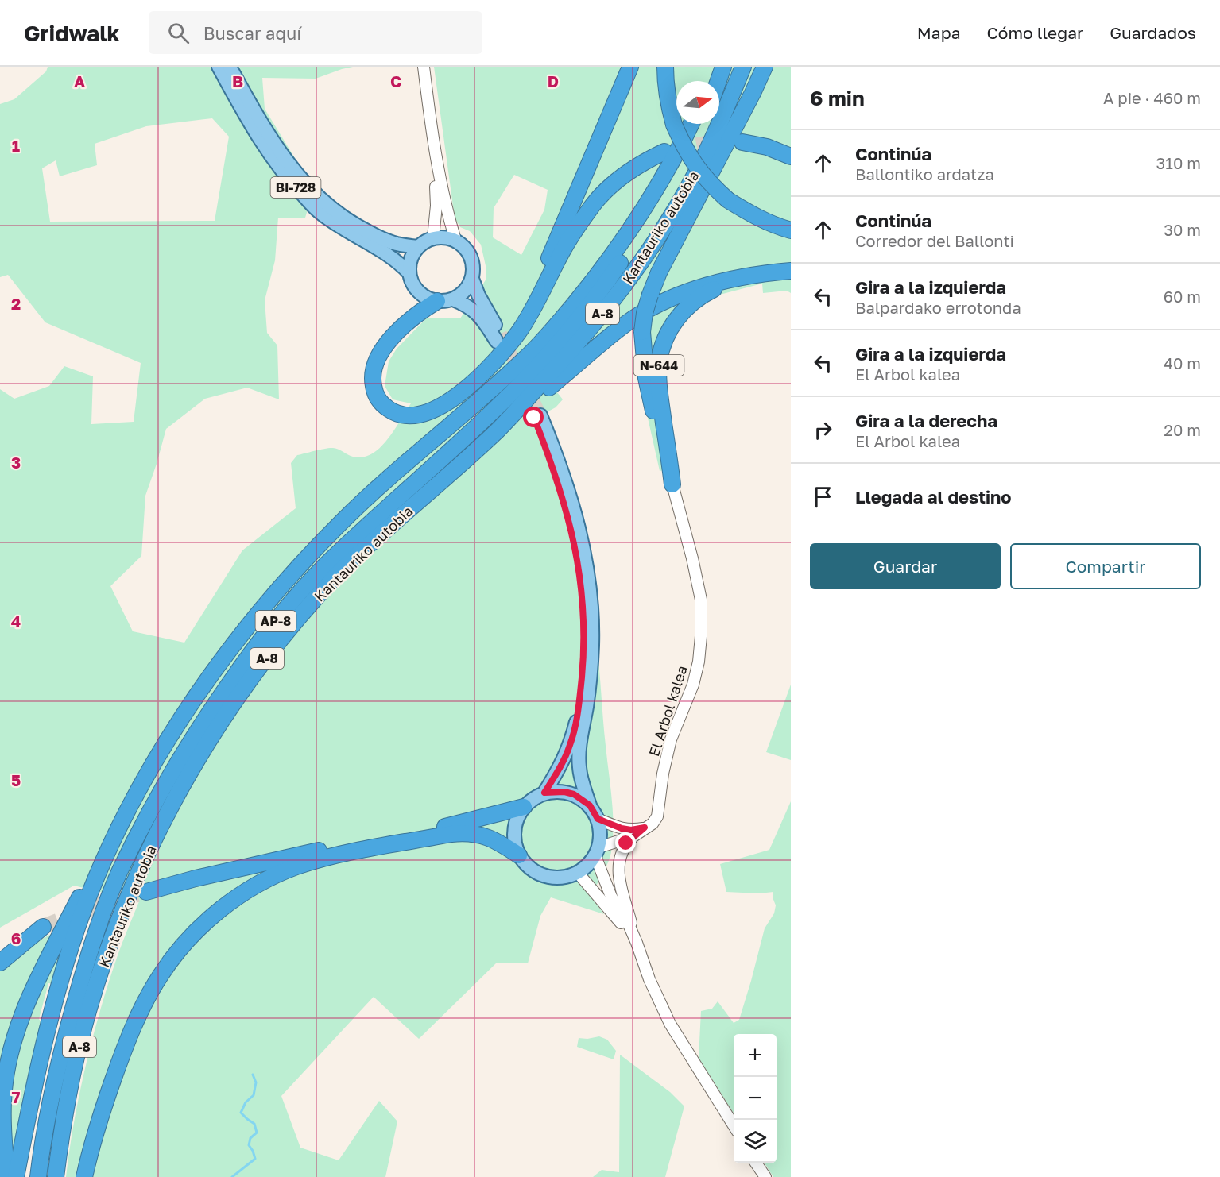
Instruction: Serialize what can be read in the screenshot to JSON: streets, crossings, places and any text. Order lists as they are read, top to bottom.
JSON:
{
  "streets": {
    "highway": [
      "Kantauriko autobia",
      "A-8",
      "N-644",
      "AP-8"
    ],
    "main road": ["BI-728"],
    "street": ["El Arbol kalea"]
  },
  "crossings": [
    ["Kantauriko autobia", "N-644"],
    ["N-644", "El Arbol kalea"]
  ],
  "north": "right",
  "page": {
    "header": "Gridwalk",
    "search": "Buscar aquí",
    "nav": ["Mapa", "Cómo llegar", "Guardados"],
    "heading": ["6 min", "A pie · 460 m"],
    "list": [
      ["Continúa", "Ballontiko ardatza", "310 m"],
      ["Continúa", "Corredor del Ballonti", "30 m"],
      ["Gira a la izquierda", "Balpardako errotonda", "60 m"],
      ["Gira a la izquierda", "El Arbol kalea", "40 m"],
      ["Gira a la derecha", "El Arbol kalea", "20 m"],
      "Llegada al destino"
    ],
    "buttons": ["Guardar", "Compartir"],
    "map_buttons": ["+", "−"]
  },
  "grid": {
    "columns": [
      "A",
      "B",
      "C",
      "D"
    ],
    "rows": [
      "1",
      "2",
      "3",
      "4",
      "5",
      "6",
      "7"
    ]
  }
}
